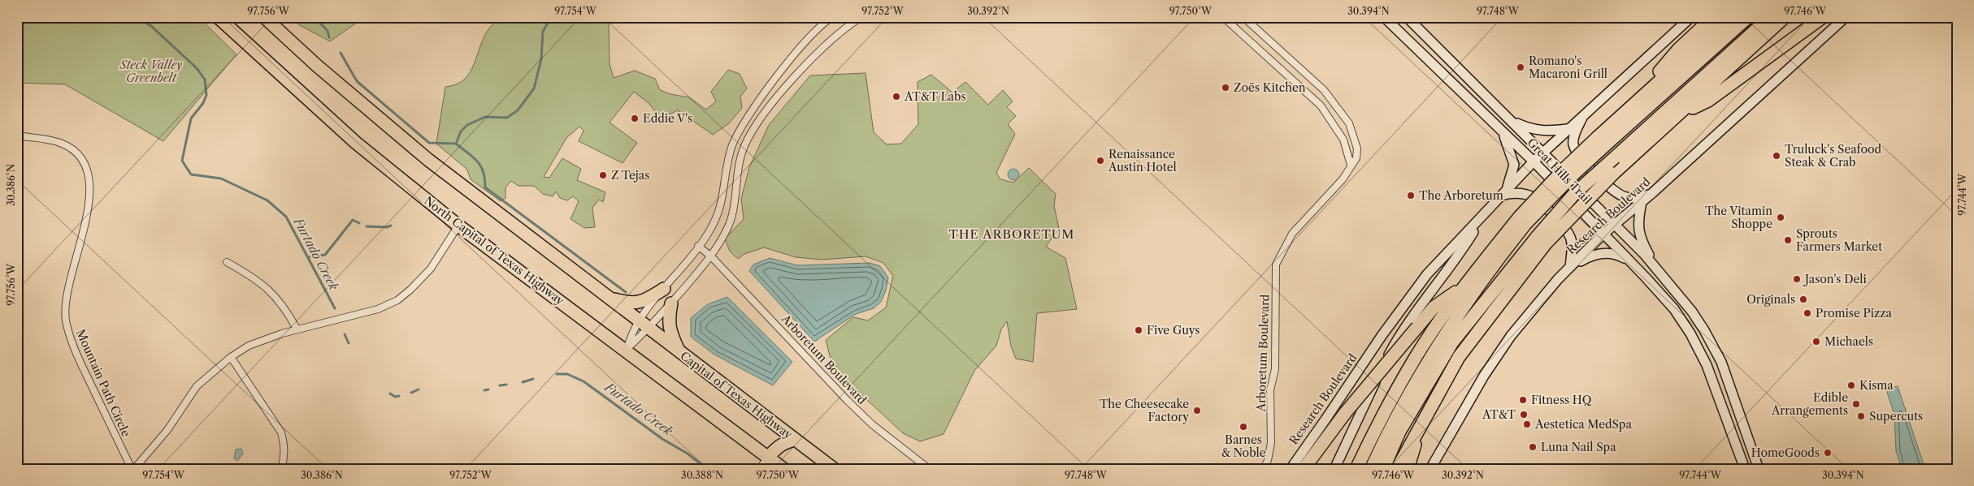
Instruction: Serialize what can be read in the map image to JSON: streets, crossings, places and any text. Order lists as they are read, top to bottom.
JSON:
{
  "streets": {
    "highway": ["North Capital of Texas Highway", "Capital of Texas Highway"],
    "main road": ["Great Hills Trail", "Research Boulevard"],
    "street": ["Arboretum Boulevard", "Mountain Path Circle"]
  },
  "crossings": [
    ["Great Hills Trail", "Research Boulevard"]
  ],
  "districts": ["THE ARBORETUM"],
  "water": ["Furtado Creek"],
  "parks": ["Steck Valley Greenbelt"],
  "places": [
    "Romano's Macaroni Grill",
    "Zoës Kitchen",
    "AT&T Labs",
    "Eddie V's",
    "Truluck's Seafood Steak & Crab",
    "Renaissance Austin Hotel",
    "Z Tejas",
    "The Arboretum",
    "The Vitamin Shoppe",
    "Sprouts Farmers Market",
    "Jason's Deli",
    "Originals",
    "Promise Pizza",
    "Five Guys",
    "Michaels",
    "Kisma",
    "Fitness HQ",
    "Edible Arrangements",
    "The Cheesecake Factory",
    "AT&T",
    "Supercuts",
    "Aestetica MedSpa",
    "Barnes & Noble",
    "Luna Nail Spa",
    "HomeGoods"
  ],
  "coordinates": [
    "97.756°W",
    "97.754°W",
    "97.752°W",
    "30.392°N",
    "97.750°W",
    "30.394°N",
    "97.748°W",
    "97.746°W",
    "30.386°N",
    "97.744°W",
    "30.388°N"
  ]
}
